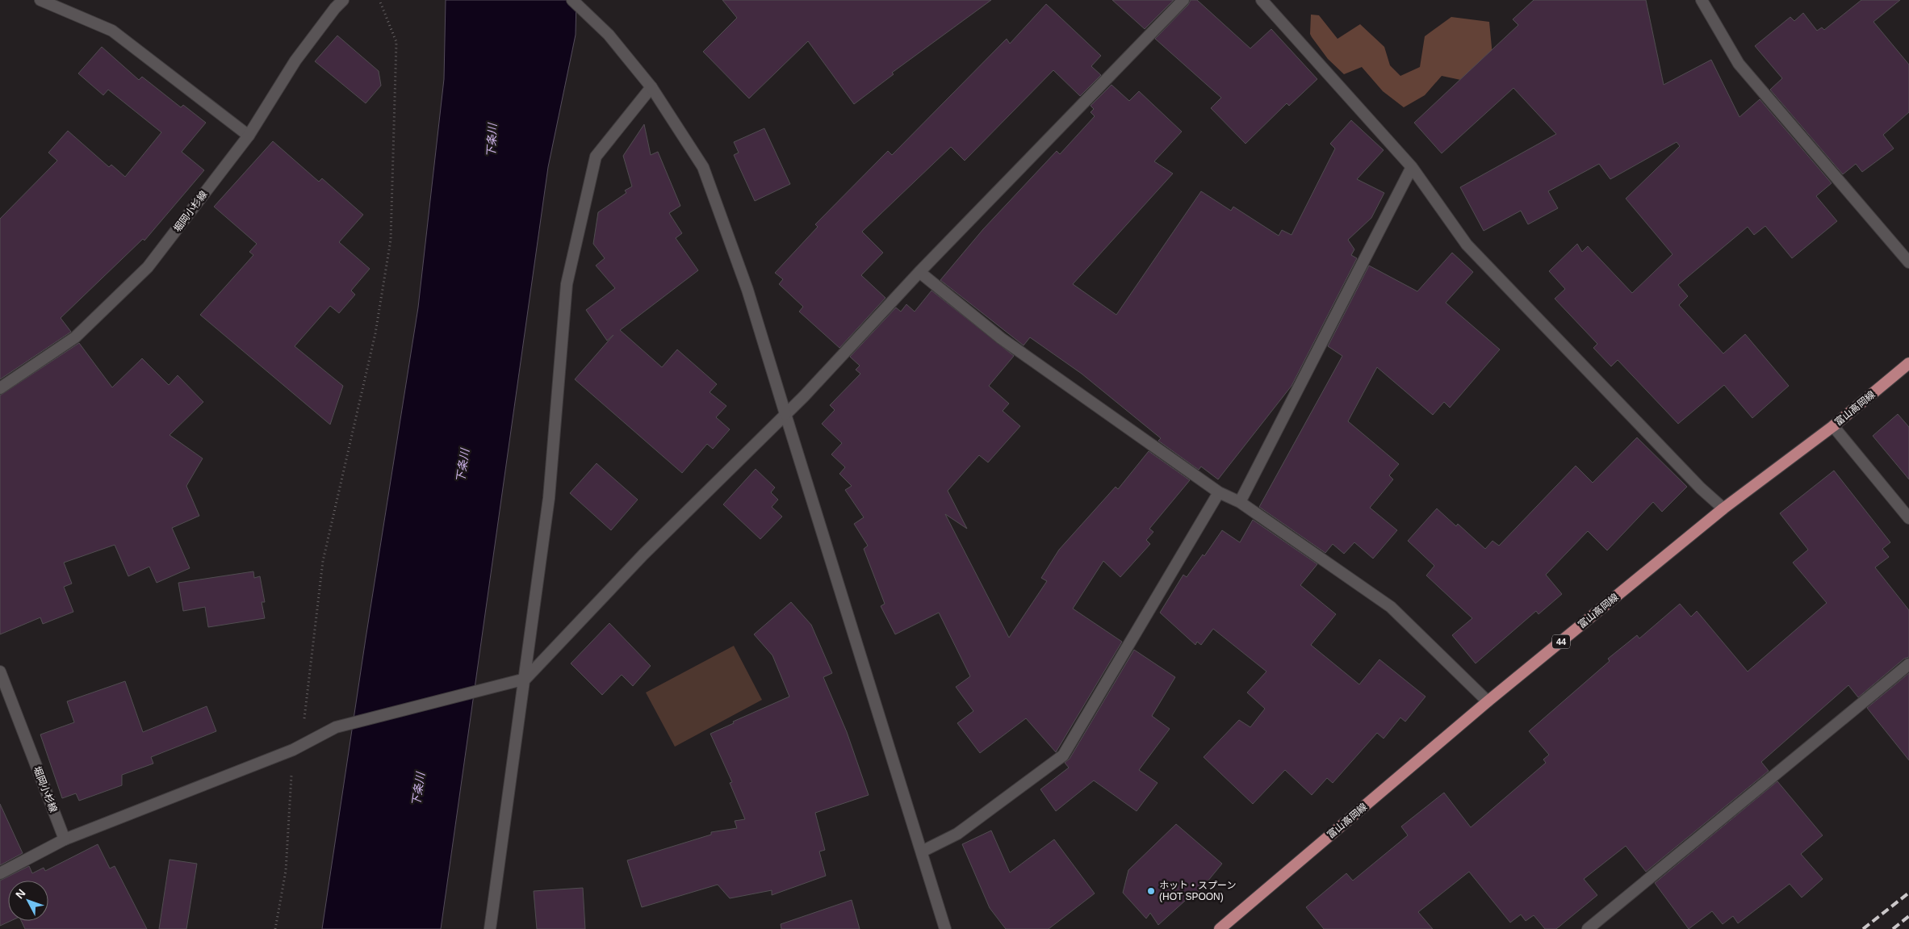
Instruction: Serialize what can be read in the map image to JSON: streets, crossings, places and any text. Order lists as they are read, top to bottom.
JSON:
{
  "streets": {
    "main road": ["富山高岡線", "44"],
    "street": ["堀岡小杉線"]
  },
  "water": ["下条川"],
  "places": ["ホット・スプーン (HOT SPOON)"],
  "north": "top left"
}
